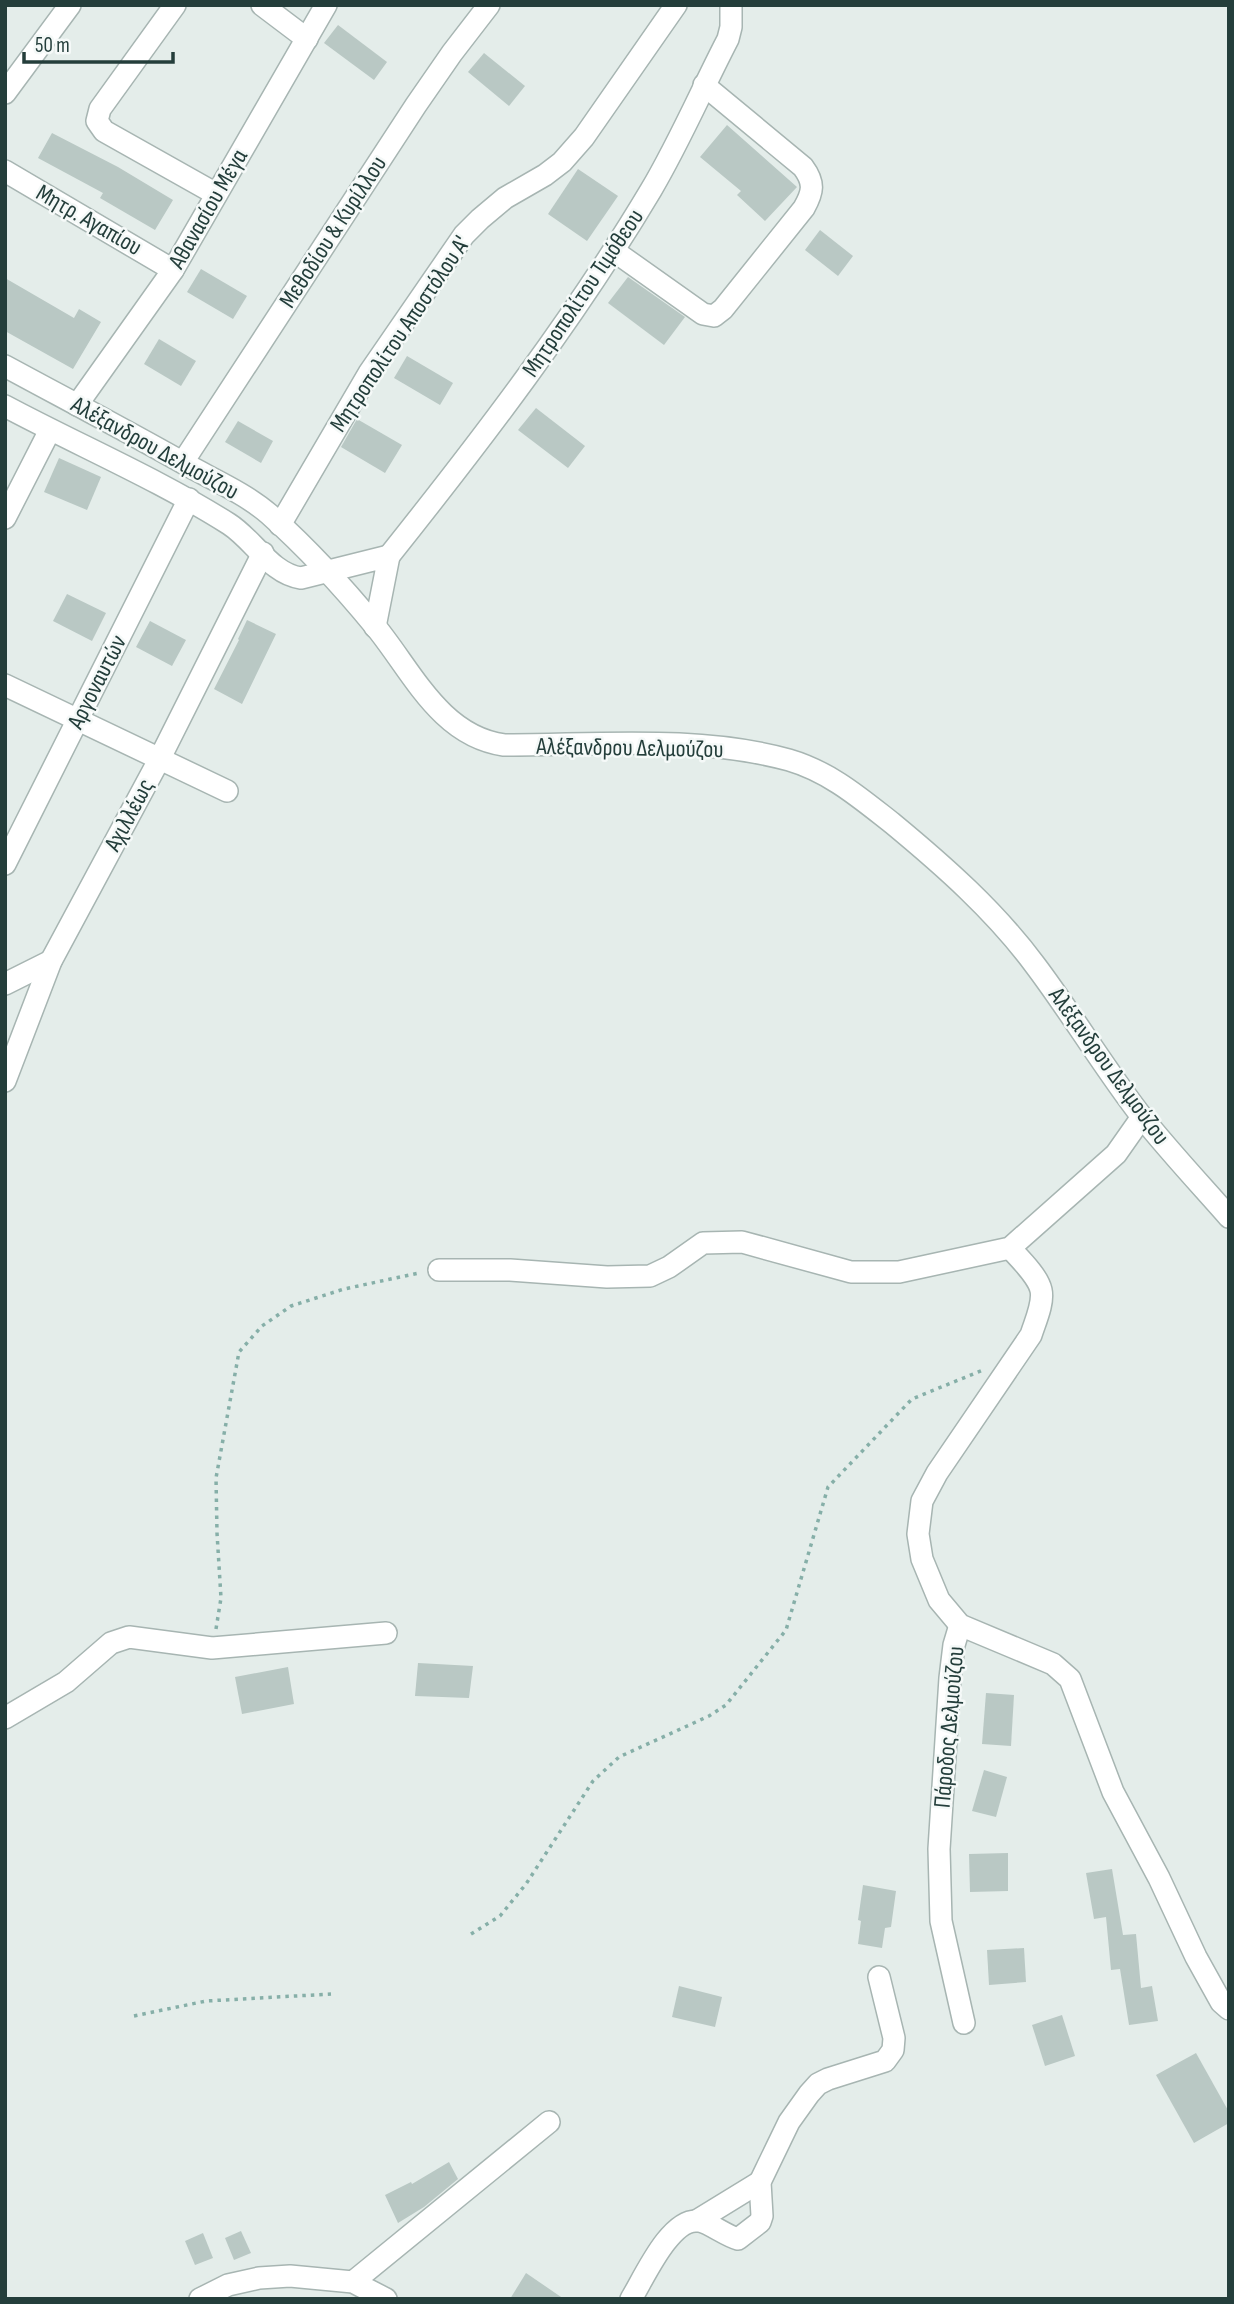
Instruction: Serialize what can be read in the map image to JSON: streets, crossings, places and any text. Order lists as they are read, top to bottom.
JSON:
{
  "streets": {
    "street": [
      "Αθανασίου Μέγα",
      "Μητρ. Αγαπίου",
      "Μεθοδίου & Κυρίλλου",
      "Μητροπολίτου Τιμόθεου",
      "Μητροπολίτου Αποστόλου Α'",
      "Αλέξανδρου Δελμούζου",
      "Αργοναυτών",
      "Αχιλλέως",
      "Πάροδος Δελμούζου"
    ]
  },
  "crossings": [
    ["Αθανασίου Μέγα", "Μητρ. Αγαπίου"],
    ["Αθανασίου Μέγα", "Αλέξανδρου Δελμούζου"],
    ["Μεθοδίου & Κυρίλλου", "Αλέξανδρου Δελμούζου"],
    ["Μητροπολίτου Αποστόλου Α'", "Αλέξανδρου Δελμούζου"],
    ["Αλέξανδρου Δελμούζου", "Αργοναυτών"],
    ["Αλέξανδρου Δελμούζου", "Αχιλλέως"]
  ],
  "scale_bar": "50 m"
}
